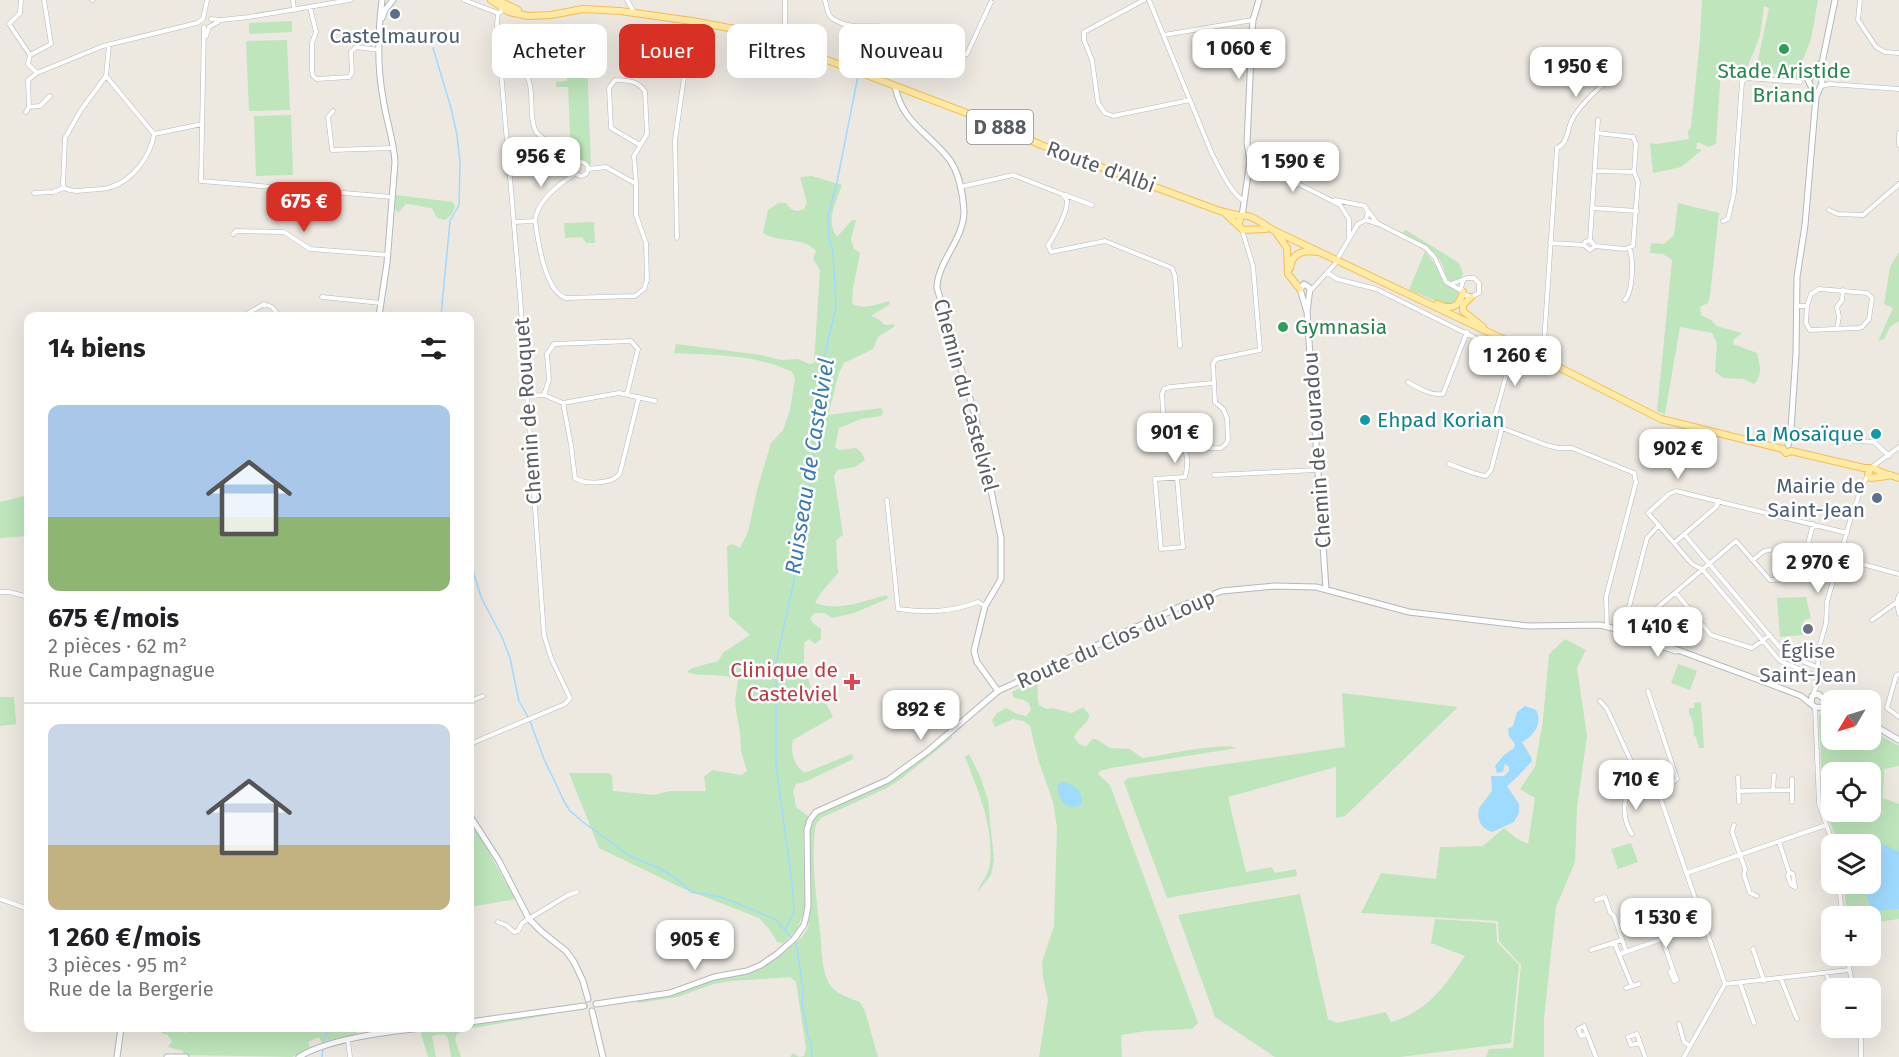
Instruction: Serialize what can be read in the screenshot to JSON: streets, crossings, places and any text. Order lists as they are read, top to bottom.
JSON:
{
  "streets": {
    "main road": ["D 888", "Route d'Albi"],
    "street": [
      "Chemin du Castelviel",
      "Chemin de Rouquet",
      "Chemin de Louradou",
      "Route du Clos du Loup"
    ]
  },
  "crossings": [
    ["D 888", "Chemin de Rouquet"],
    ["Route d'Albi", "Chemin du Castelviel"],
    ["Chemin du Castelviel", "Route du Clos du Loup"],
    ["Chemin de Louradou", "Route du Clos du Loup"]
  ],
  "water": ["Ruisseau de Castelviel"],
  "places": {
    "other": [
      "Castelmaurou",
      "Stade Aristide Briand",
      "Gymnasia",
      "Ehpad Korian",
      "La Mosaïque",
      "Mairie de Saint-Jean",
      "Église Saint-Jean"
    ],
    "health": ["Clinique de Castelviel"]
  },
  "north": "bottom left",
  "page": {
    "chip": [
      "Acheter",
      "Louer",
      "Filtres",
      "Nouveau"
    ],
    "price": [
      "1 060 €",
      "1 950 €",
      "956 €",
      "1 590 €",
      "675 €",
      "1 260 €",
      "901 €",
      "902 €",
      "2 970 €",
      "1 410 €",
      "892 €",
      "710 €",
      "1 530 €",
      "905 €"
    ],
    "heading": "14 biens",
    "list": [
      {
        "name": "675 €/mois",
        "note": "2 pièces · 62 m² · Rue Campagnague"
      },
      {
        "name": "1 260 €/mois",
        "note": "3 pièces · 95 m² · Rue de la Bergerie"
      }
    ],
    "map_buttons": ["+", "−"]
  }
}
